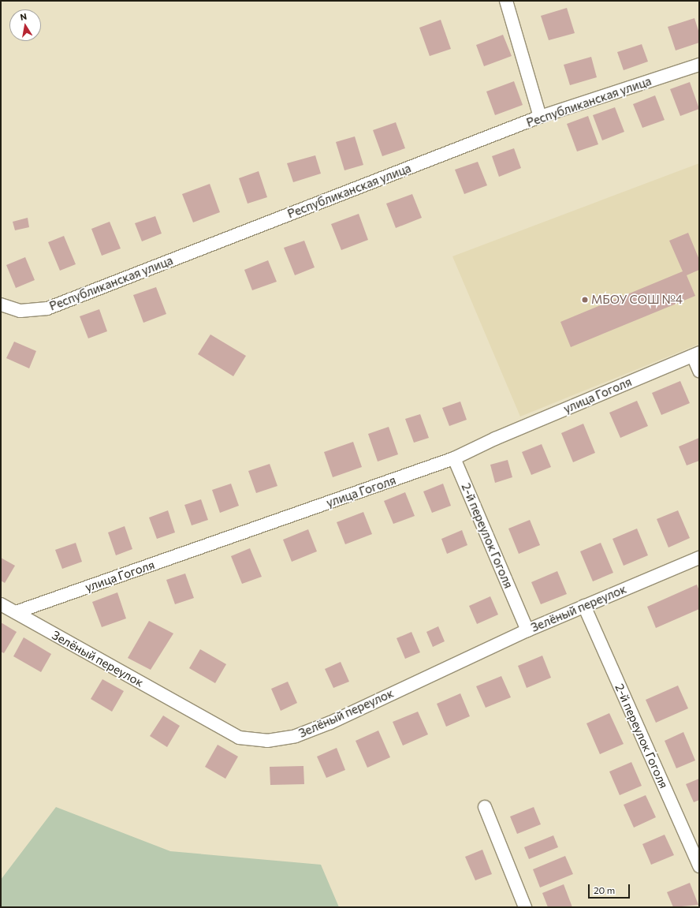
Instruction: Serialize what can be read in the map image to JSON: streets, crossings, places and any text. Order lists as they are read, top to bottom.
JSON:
{
  "streets": {
    "street": [
      "Республиканская улица",
      "улица Гоголя",
      "2-й переулок Гоголя",
      "Зелёный переулок"
    ]
  },
  "crossings": [
    ["улица Гоголя", "2-й переулок Гоголя"],
    ["улица Гоголя", "Зелёный переулок"],
    ["2-й переулок Гоголя", "Зелёный переулок"]
  ],
  "places": ["МБОУ СОШ №4"],
  "scale_bar": "20 m",
  "north": "top"
}
